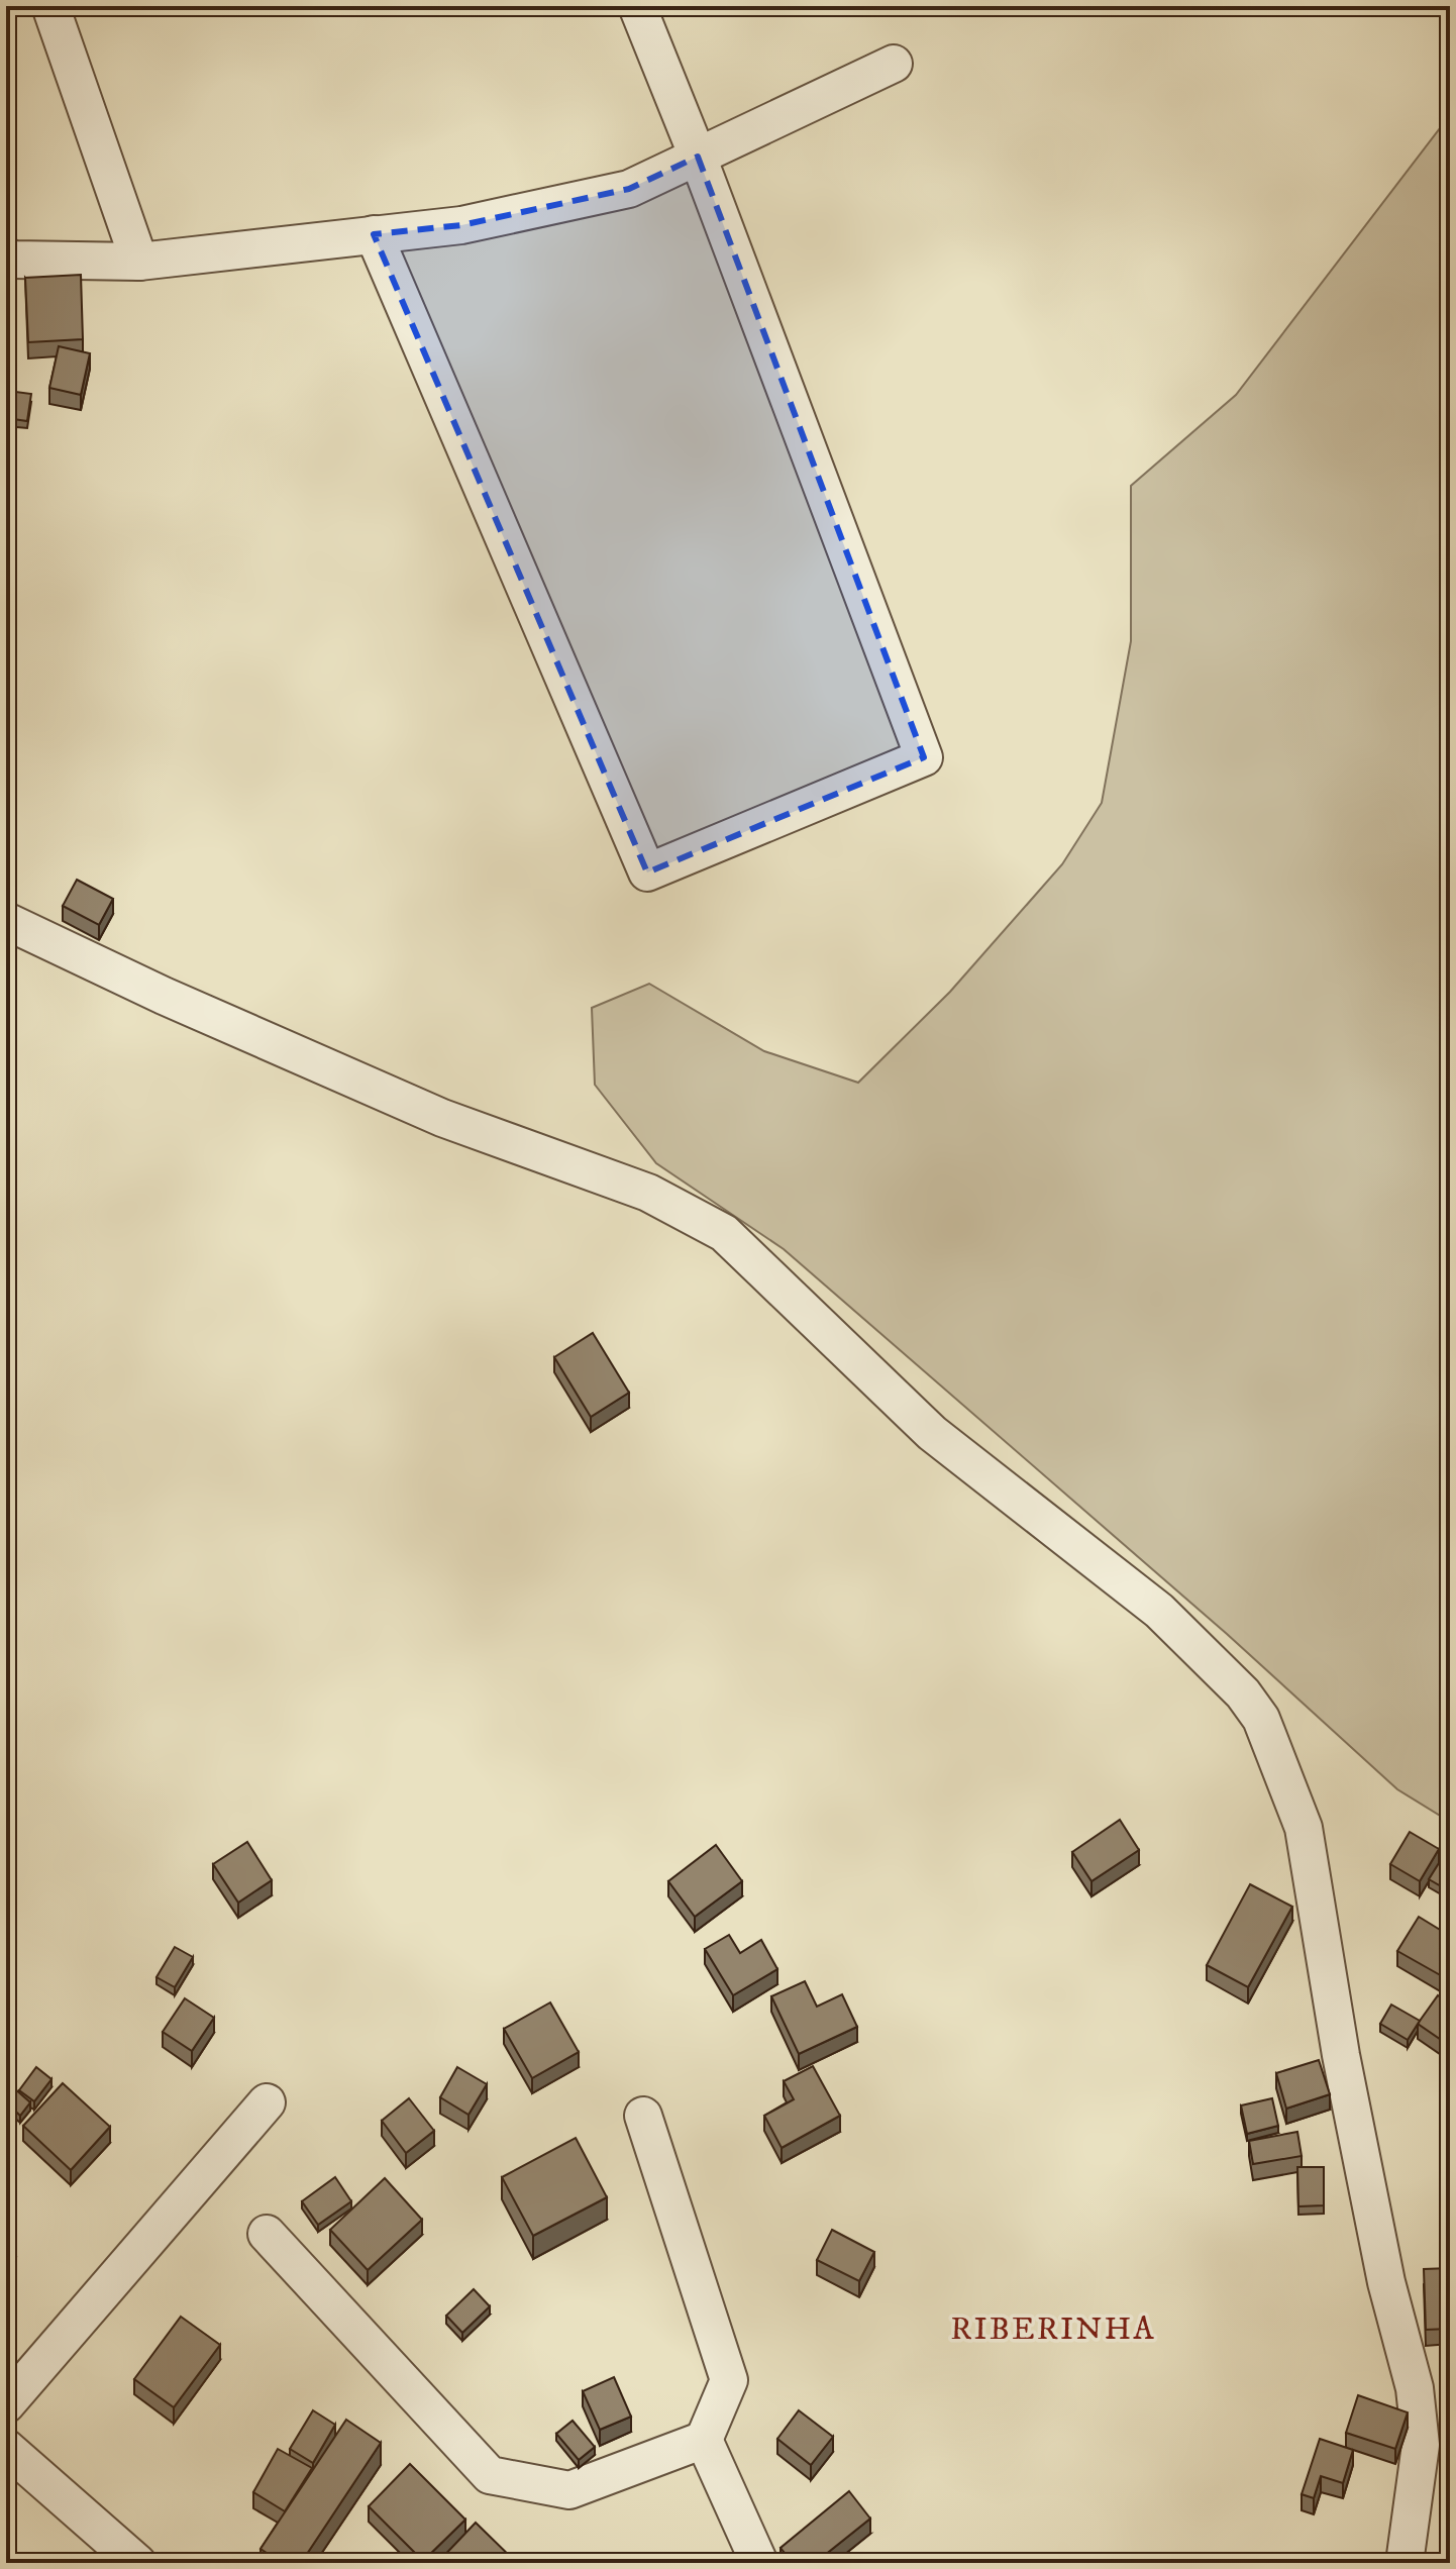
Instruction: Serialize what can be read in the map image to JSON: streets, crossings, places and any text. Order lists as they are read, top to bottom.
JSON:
{
  "districts": ["RIBERINHA"]
}
